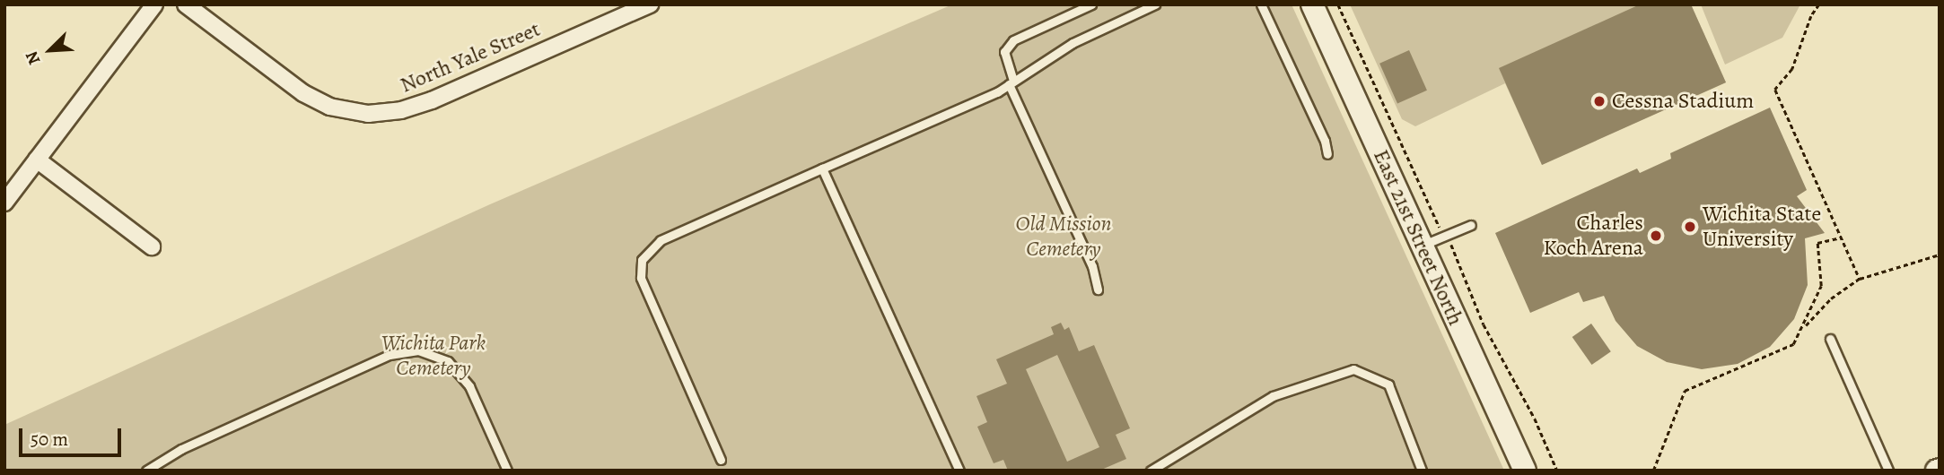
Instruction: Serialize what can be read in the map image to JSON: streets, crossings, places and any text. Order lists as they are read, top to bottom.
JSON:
{
  "streets": {
    "main road": ["East 21st Street North"],
    "street": ["North Yale Street"]
  },
  "parks": ["Old Mission Cemetery", "Wichita Park Cemetery"],
  "places": ["Cessna Stadium", "Wichita State University", "Charles Koch Arena"],
  "scale_bar": "50 m",
  "north": "bottom left"
}
